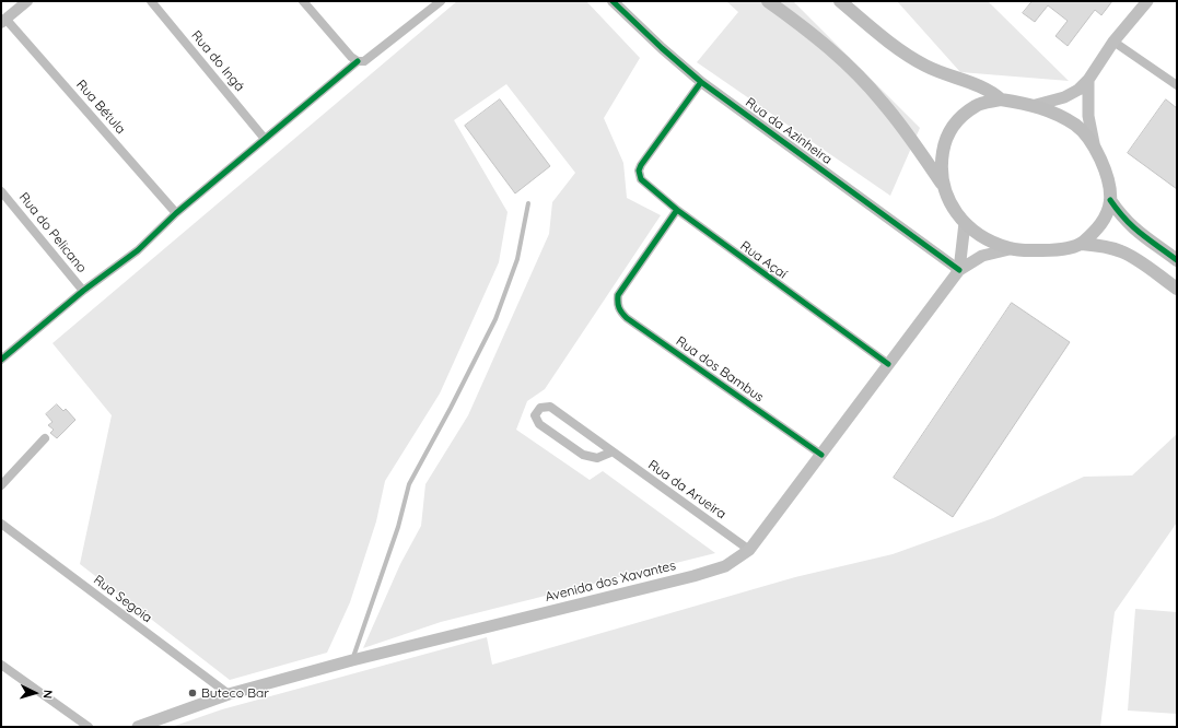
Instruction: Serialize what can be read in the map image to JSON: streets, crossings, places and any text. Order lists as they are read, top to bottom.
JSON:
{
  "streets": {
    "main road": ["Avenida dos Xavantes"],
    "street": [
      "Rua do Ingá",
      "Rua Bétula",
      "Rua da Azinheira",
      "Rua do Pelicano",
      "Rua Açaí",
      "Rua dos Bambus",
      "Rua da Arueira",
      "Rua Segoia"
    ]
  },
  "crossings": [
    ["Rua da Azinheira", "Rua Açaí"],
    ["Rua da Azinheira", "Avenida dos Xavantes"],
    ["Rua Açaí", "Rua dos Bambus"],
    ["Rua Açaí", "Avenida dos Xavantes"],
    ["Rua dos Bambus", "Avenida dos Xavantes"],
    ["Rua da Arueira", "Avenida dos Xavantes"],
    ["Avenida dos Xavantes", "Rua Segoia"]
  ],
  "places": ["Buteco Bar"],
  "north": "right"
}
